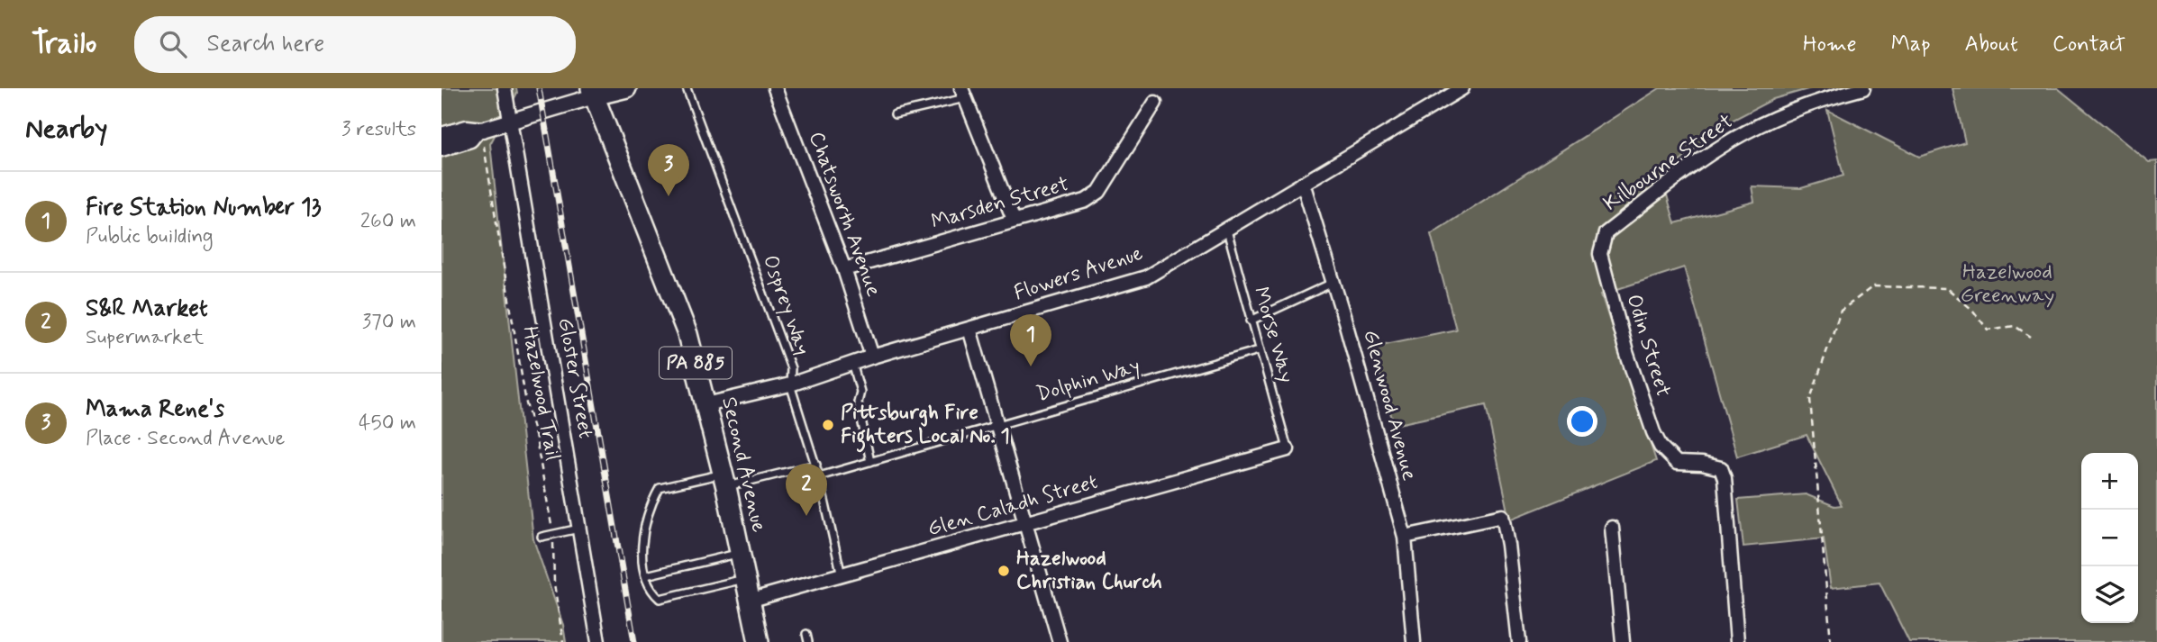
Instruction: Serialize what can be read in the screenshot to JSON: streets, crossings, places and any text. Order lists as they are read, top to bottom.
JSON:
{
  "streets": {
    "main road": ["PA 885", "Second Avenue"],
    "street": [
      "Kilbourne Street",
      "Marsden Street",
      "Chatsworth Avenue",
      "Flowers Avenue",
      "Odin Street",
      "Gloster Street",
      "Glenwood Avenue",
      "Glen Caladh Street"
    ],
    "lane": ["Osprey Way", "Morse Way", "Dolphin Way"],
    "path": ["Hazelwood Trail"]
  },
  "crossings": [
    ["Kilbourne Street", "Odin Street"],
    ["Marsden Street", "Chatsworth Avenue"],
    ["Chatsworth Avenue", "Flowers Avenue"],
    ["Flowers Avenue", "Osprey Way"],
    ["Flowers Avenue", "Morse Way"],
    ["Flowers Avenue", "Glenwood Avenue"],
    ["Flowers Avenue", "Second Avenue"],
    ["Osprey Way", "Dolphin Way"],
    ["Osprey Way", "Glen Caladh Street"],
    ["Morse Way", "Dolphin Way"],
    ["Morse Way", "Glen Caladh Street"],
    ["Second Avenue", "Glen Caladh Street"]
  ],
  "parks": ["Hazelwood Greenway"],
  "places": ["Pittsburgh Fire Fighters Local No. 1", "Hazelwood Christian Church"],
  "page": {
    "header": "Trailo",
    "search": "Search here",
    "nav": [
      "Home",
      "Map",
      "About",
      "Contact"
    ],
    "heading": ["Nearby", "3 results"],
    "pins": ["3", "1", "2"],
    "list": [
      {
        "mark": "1",
        "name": "Fire Station Number 13",
        "note": "Public building",
        "value": "260 m"
      },
      {
        "mark": "2",
        "name": "S&R Market",
        "note": "Supermarket",
        "value": "370 m"
      },
      {
        "mark": "3",
        "name": "Mama Rene's",
        "note": "Place · Second Avenue",
        "value": "450 m"
      }
    ],
    "map_buttons": ["+", "−"]
  }
}
